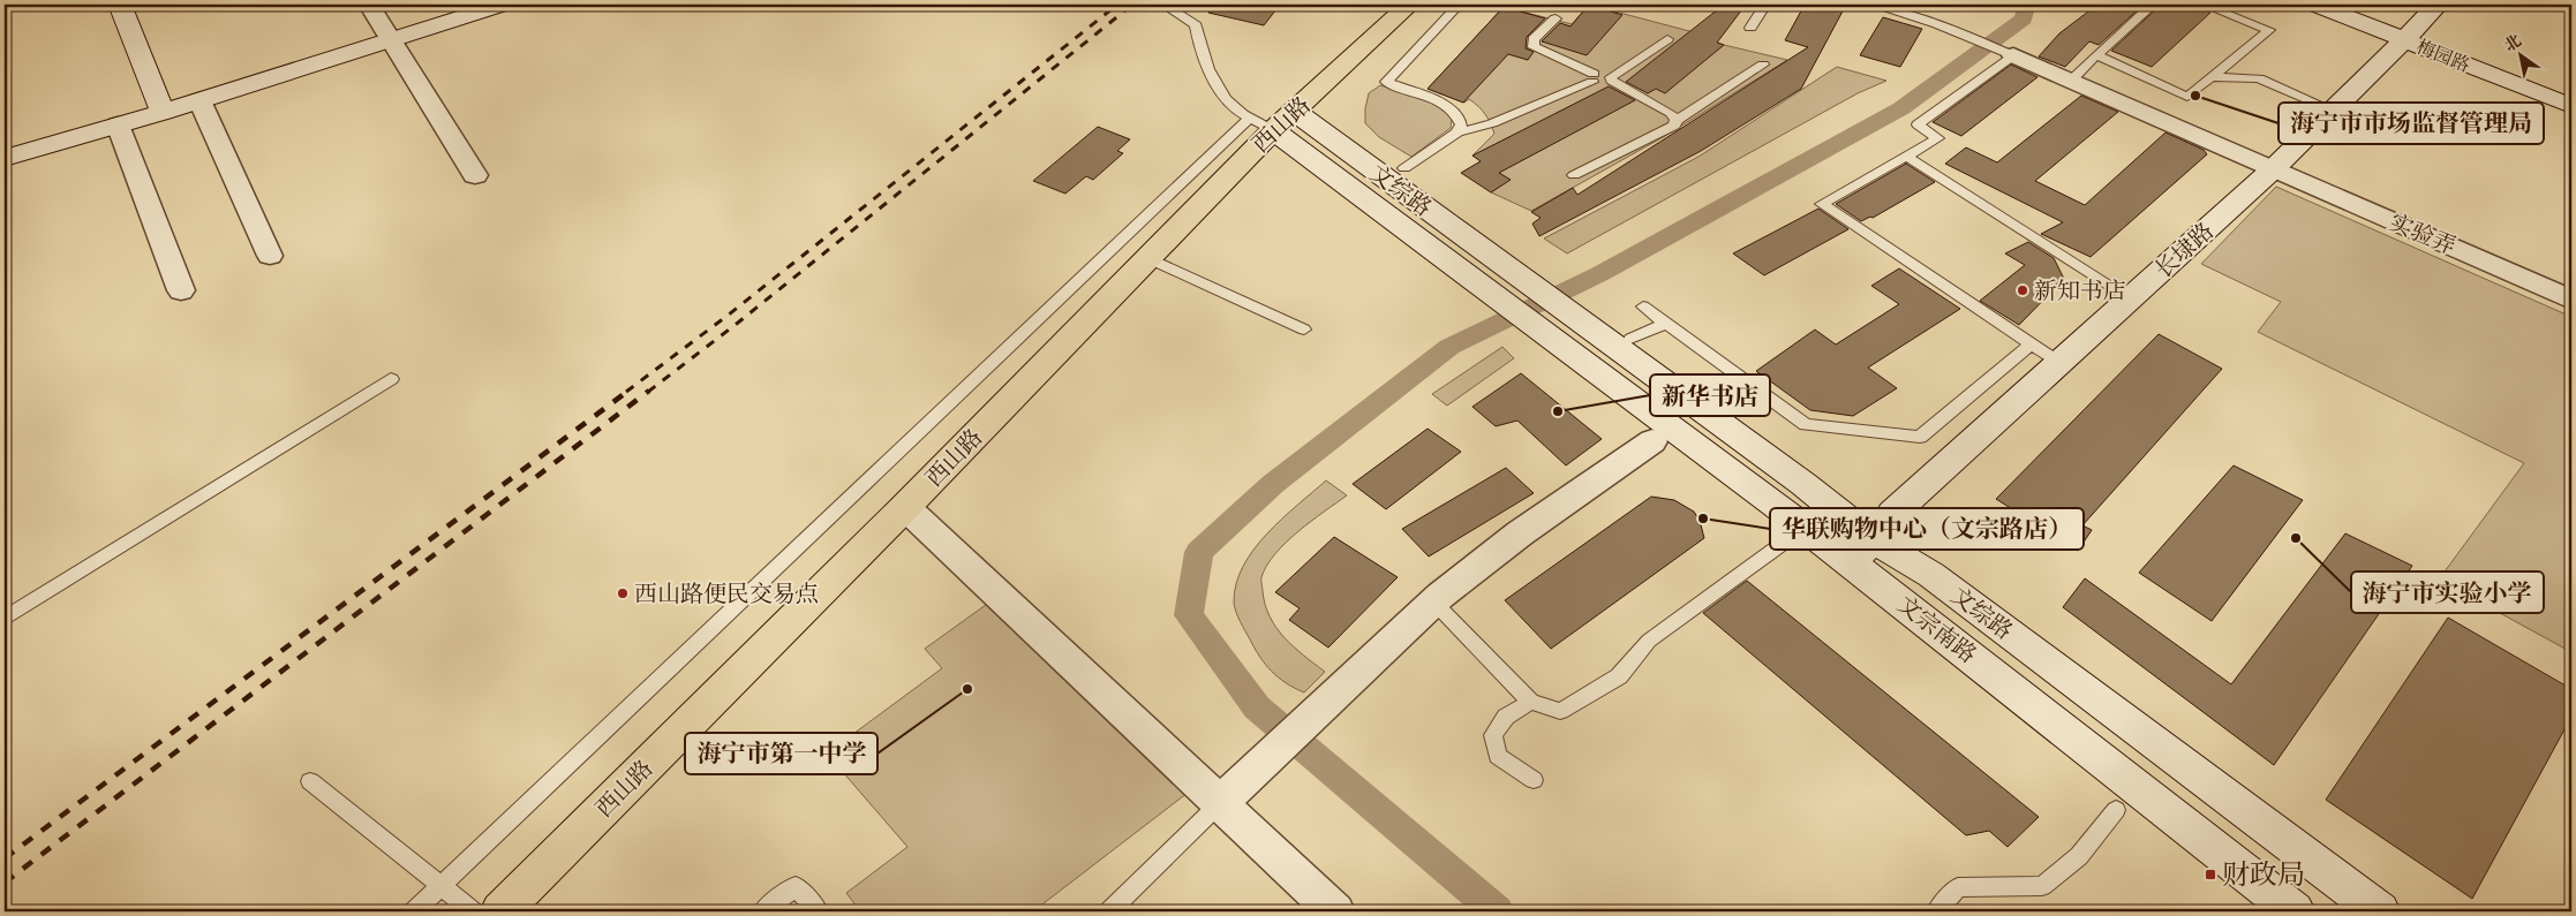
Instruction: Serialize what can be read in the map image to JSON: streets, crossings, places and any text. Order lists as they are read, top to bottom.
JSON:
{
  "streets": {
    "main road": ["西山路"],
    "street": [
      "梅园路",
      "文综路",
      "实验弄",
      "长埭路",
      "文宗南路"
    ]
  },
  "crossings": [
    ["梅园路", "长埭路"],
    ["西山路", "文综路"],
    ["西山路", "文宗南路"],
    ["文综路", "长埭路"],
    ["文综路", "文宗南路"],
    ["实验弄", "长埭路"],
    ["长埭路", "文宗南路"]
  ],
  "places": {
    "other": [
      "海宁市市场监督管理局",
      "新知书店",
      "新华书店",
      "华联购物中心（文宗路店）",
      "海宁市实验小学",
      "西山路便民交易点",
      "海宁市第一中学"
    ],
    "transit": ["财政局"]
  },
  "north": "top left"
}
